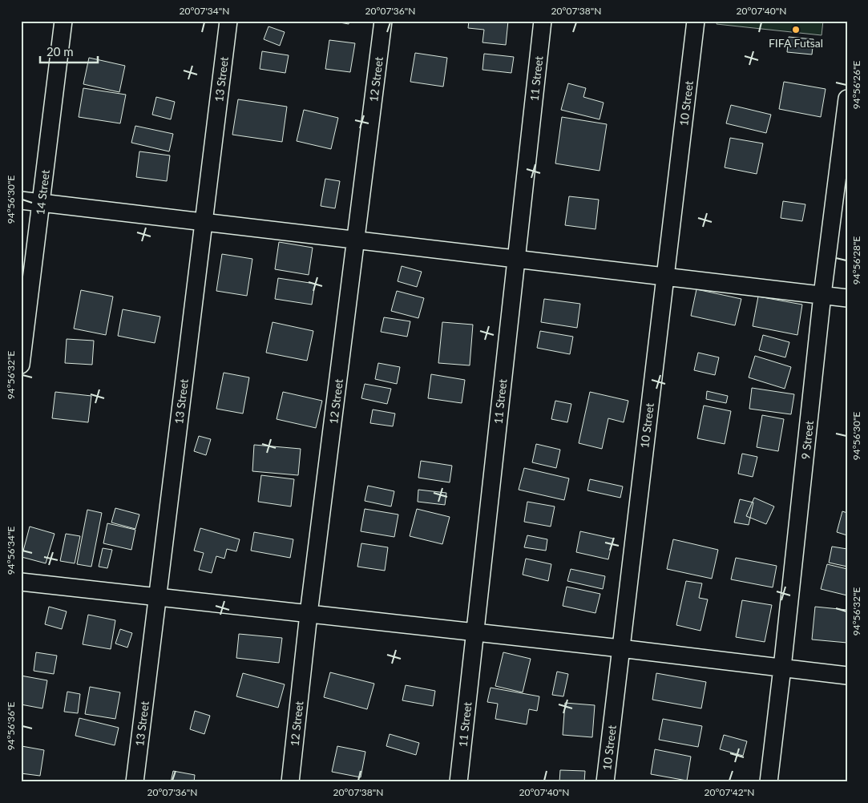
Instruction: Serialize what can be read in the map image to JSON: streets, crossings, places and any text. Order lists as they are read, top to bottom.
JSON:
{
  "streets": {
    "street": [
      "11 Street",
      "13 Street",
      "12 Street",
      "10 Street",
      "14 Street",
      "9 Street"
    ]
  },
  "places": ["FIFA Futsal"],
  "scale_bar": "20 m",
  "coordinates": [
    "20°07'34\"N",
    "20°07'36\"N",
    "20°07'38\"N",
    "20°07'40\"N",
    "94°56'26\"E",
    "94°56'30\"E",
    "94°56'28\"E",
    "94°56'32\"E",
    "94°56'34\"E",
    "94°56'36\"E",
    "20°07'42\"N"
  ]
}
